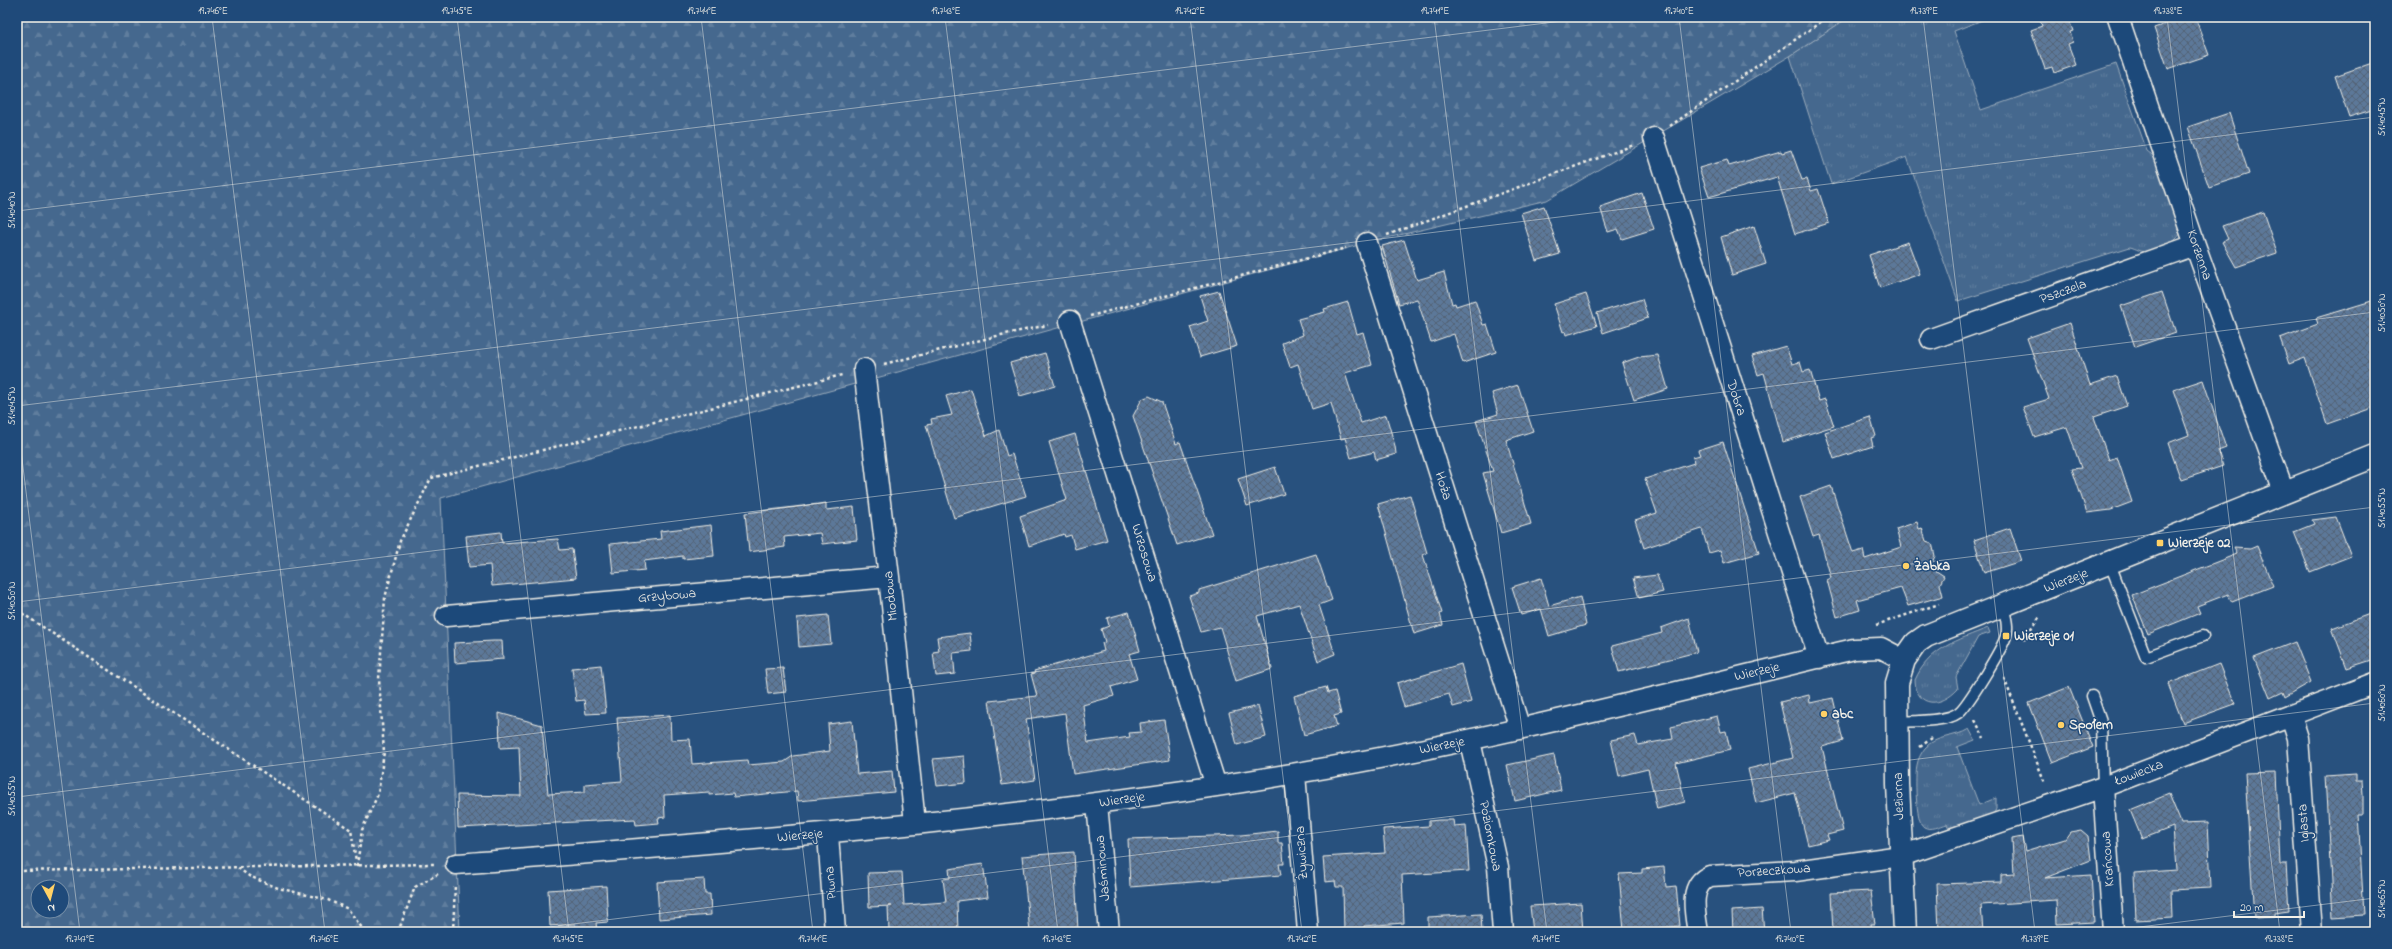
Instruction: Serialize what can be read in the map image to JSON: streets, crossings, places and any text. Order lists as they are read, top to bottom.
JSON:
{
  "streets": {
    "street": [
      "Korzenna",
      "Pszczela",
      "Dobra",
      "Hoża",
      "Wrzosowa",
      "Wierzeje",
      "Grzybowa",
      "Miodowa",
      "Łowiecka",
      "Jeziorna",
      "Iglasta",
      "Poziomkowa",
      "Żywiczna",
      "Krańcowa",
      "Jaśminowa",
      "Porzeczkowa",
      "Piwna"
    ]
  },
  "crossings": [
    ["Korzenna", "Pszczela"],
    ["Korzenna", "Wierzeje"],
    ["Dobra", "Wierzeje"],
    ["Hoża", "Wierzeje"],
    ["Wrzosowa", "Wierzeje"],
    ["Wierzeje", "Miodowa"],
    ["Wierzeje", "Jeziorna"],
    ["Wierzeje", "Poziomkowa"],
    ["Wierzeje", "Żywiczna"],
    ["Wierzeje", "Jaśminowa"],
    ["Wierzeje", "Piwna"],
    ["Grzybowa", "Miodowa"],
    ["Łowiecka", "Jeziorna"],
    ["Łowiecka", "Iglasta"],
    ["Łowiecka", "Krańcowa"],
    ["Łowiecka", "Porzeczkowa"],
    ["Jeziorna", "Porzeczkowa"]
  ],
  "places": {
    "transit": ["Wierzeje 02", "Wierzeje 01"],
    "other": ["Żabka", "abc", "Społem"]
  },
  "scale_bar": "20 m",
  "north": "bottom",
  "coordinates": [
    "19.746°E",
    "19.745°E",
    "19.744°E",
    "19.743°E",
    "19.742°E",
    "19.741°E",
    "19.740°E",
    "19.739°E",
    "19.738°E",
    "51.4045°N",
    "51.4040°N",
    "51.4050°N",
    "51.4055°N",
    "51.4060°N",
    "51.4065°N",
    "19.747°E"
  ]
}
